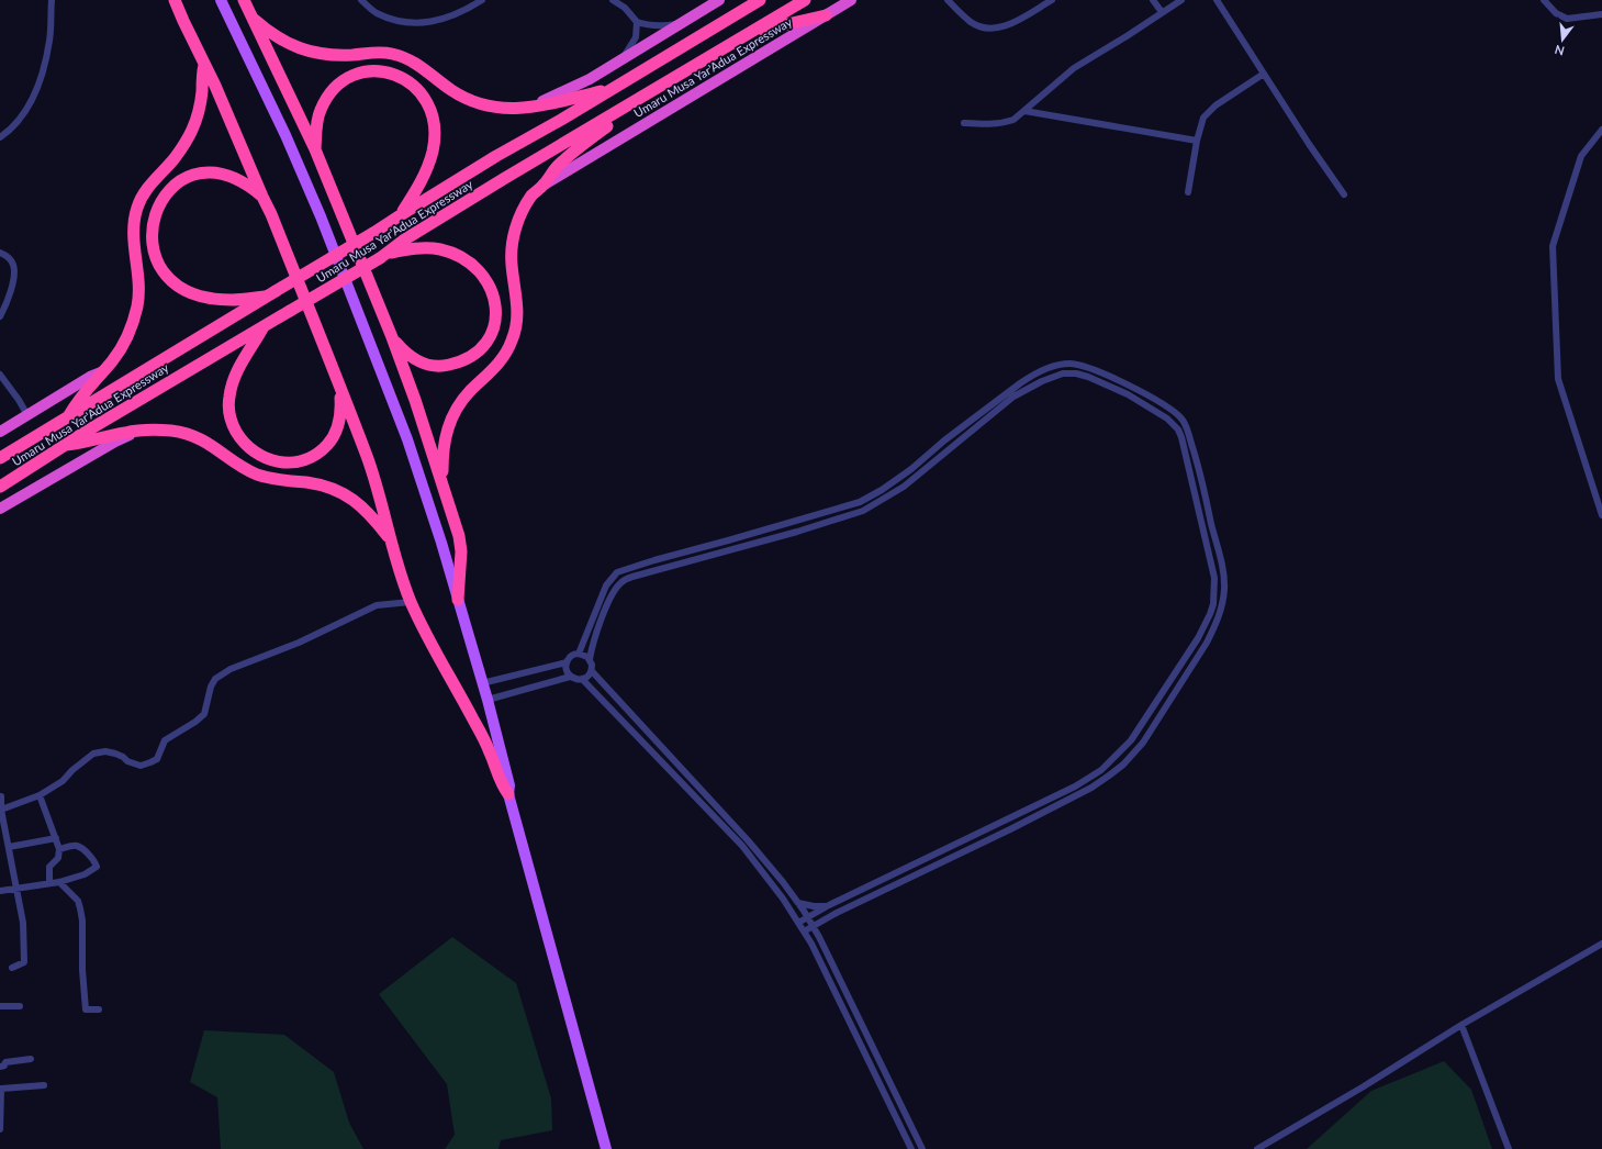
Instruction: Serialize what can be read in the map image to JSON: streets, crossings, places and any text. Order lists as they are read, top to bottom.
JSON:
{
  "streets": {
    "highway": ["Umaru Musa Yar'Adua Expressway"]
  },
  "north": "bottom"
}
